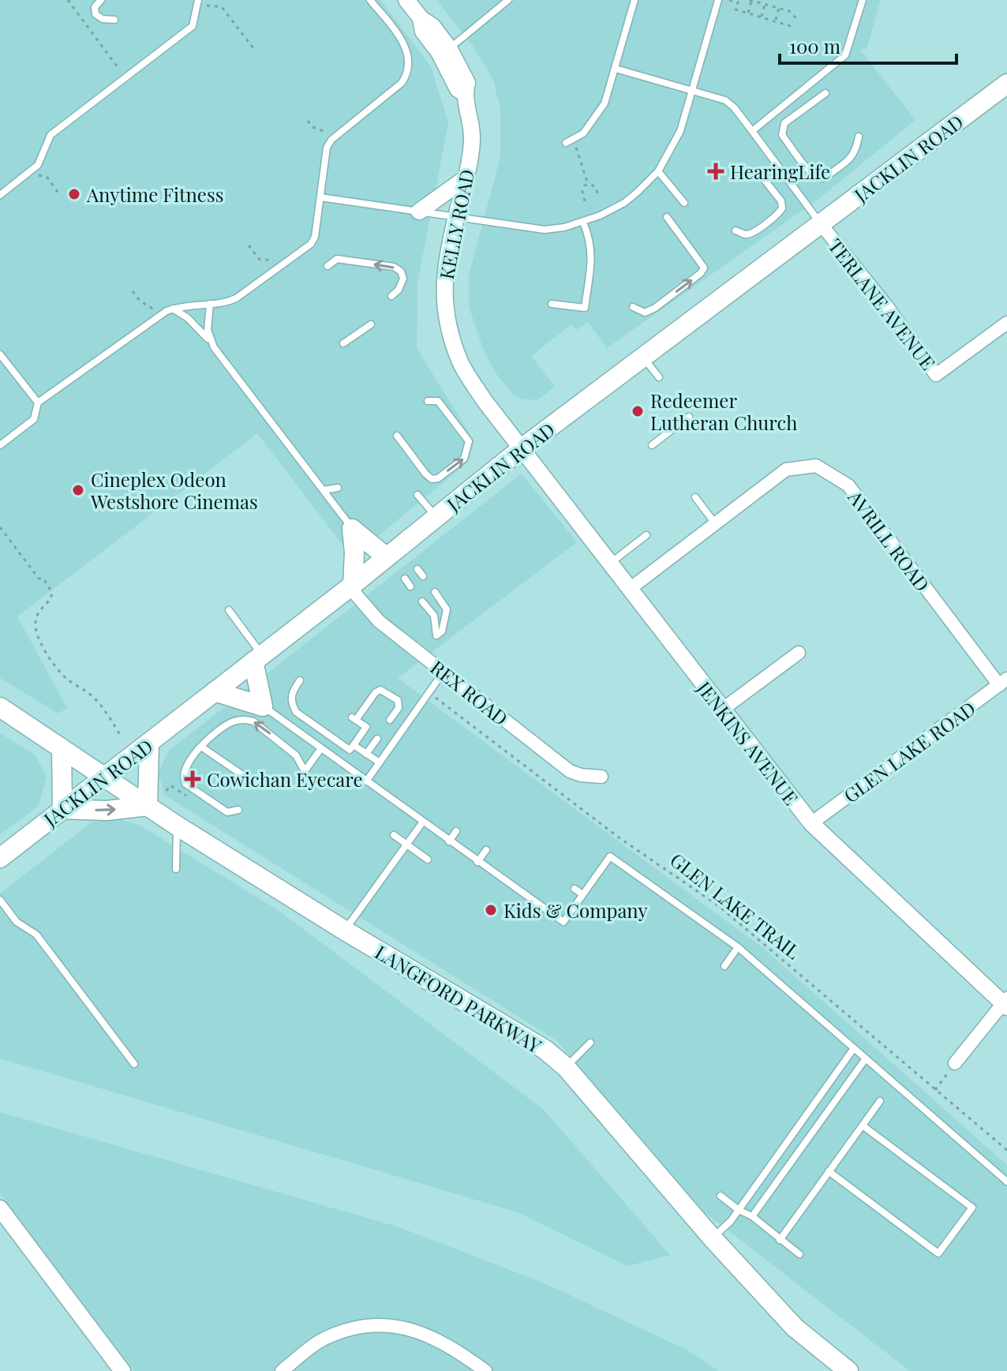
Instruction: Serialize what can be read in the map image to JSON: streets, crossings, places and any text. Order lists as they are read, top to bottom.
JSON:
{
  "streets": {
    "main road": ["JACKLIN ROAD", "LANGFORD PARKWAY"],
    "street": [
      "KELLY ROAD",
      "TERLANE AVENUE",
      "AVRILL ROAD",
      "REX ROAD",
      "JENKINS AVENUE",
      "GLEN LAKE ROAD"
    ],
    "path": ["GLEN LAKE TRAIL"]
  },
  "crossings": [
    ["JACKLIN ROAD", "KELLY ROAD"],
    ["JACKLIN ROAD", "TERLANE AVENUE"],
    ["JACKLIN ROAD", "REX ROAD"],
    ["JACKLIN ROAD", "JENKINS AVENUE"],
    ["JACKLIN ROAD", "LANGFORD PARKWAY"],
    ["KELLY ROAD", "JENKINS AVENUE"],
    ["AVRILL ROAD", "JENKINS AVENUE"],
    ["AVRILL ROAD", "GLEN LAKE ROAD"],
    ["JENKINS AVENUE", "GLEN LAKE ROAD"]
  ],
  "places": {
    "health": ["HearingLife", "Cowichan Eyecare"],
    "other": [
      "Anytime Fitness",
      "Redeemer Lutheran Church",
      "Cineplex Odeon Westshore Cinemas",
      "Kids & Company"
    ]
  },
  "scale_bar": "100 m"
}
